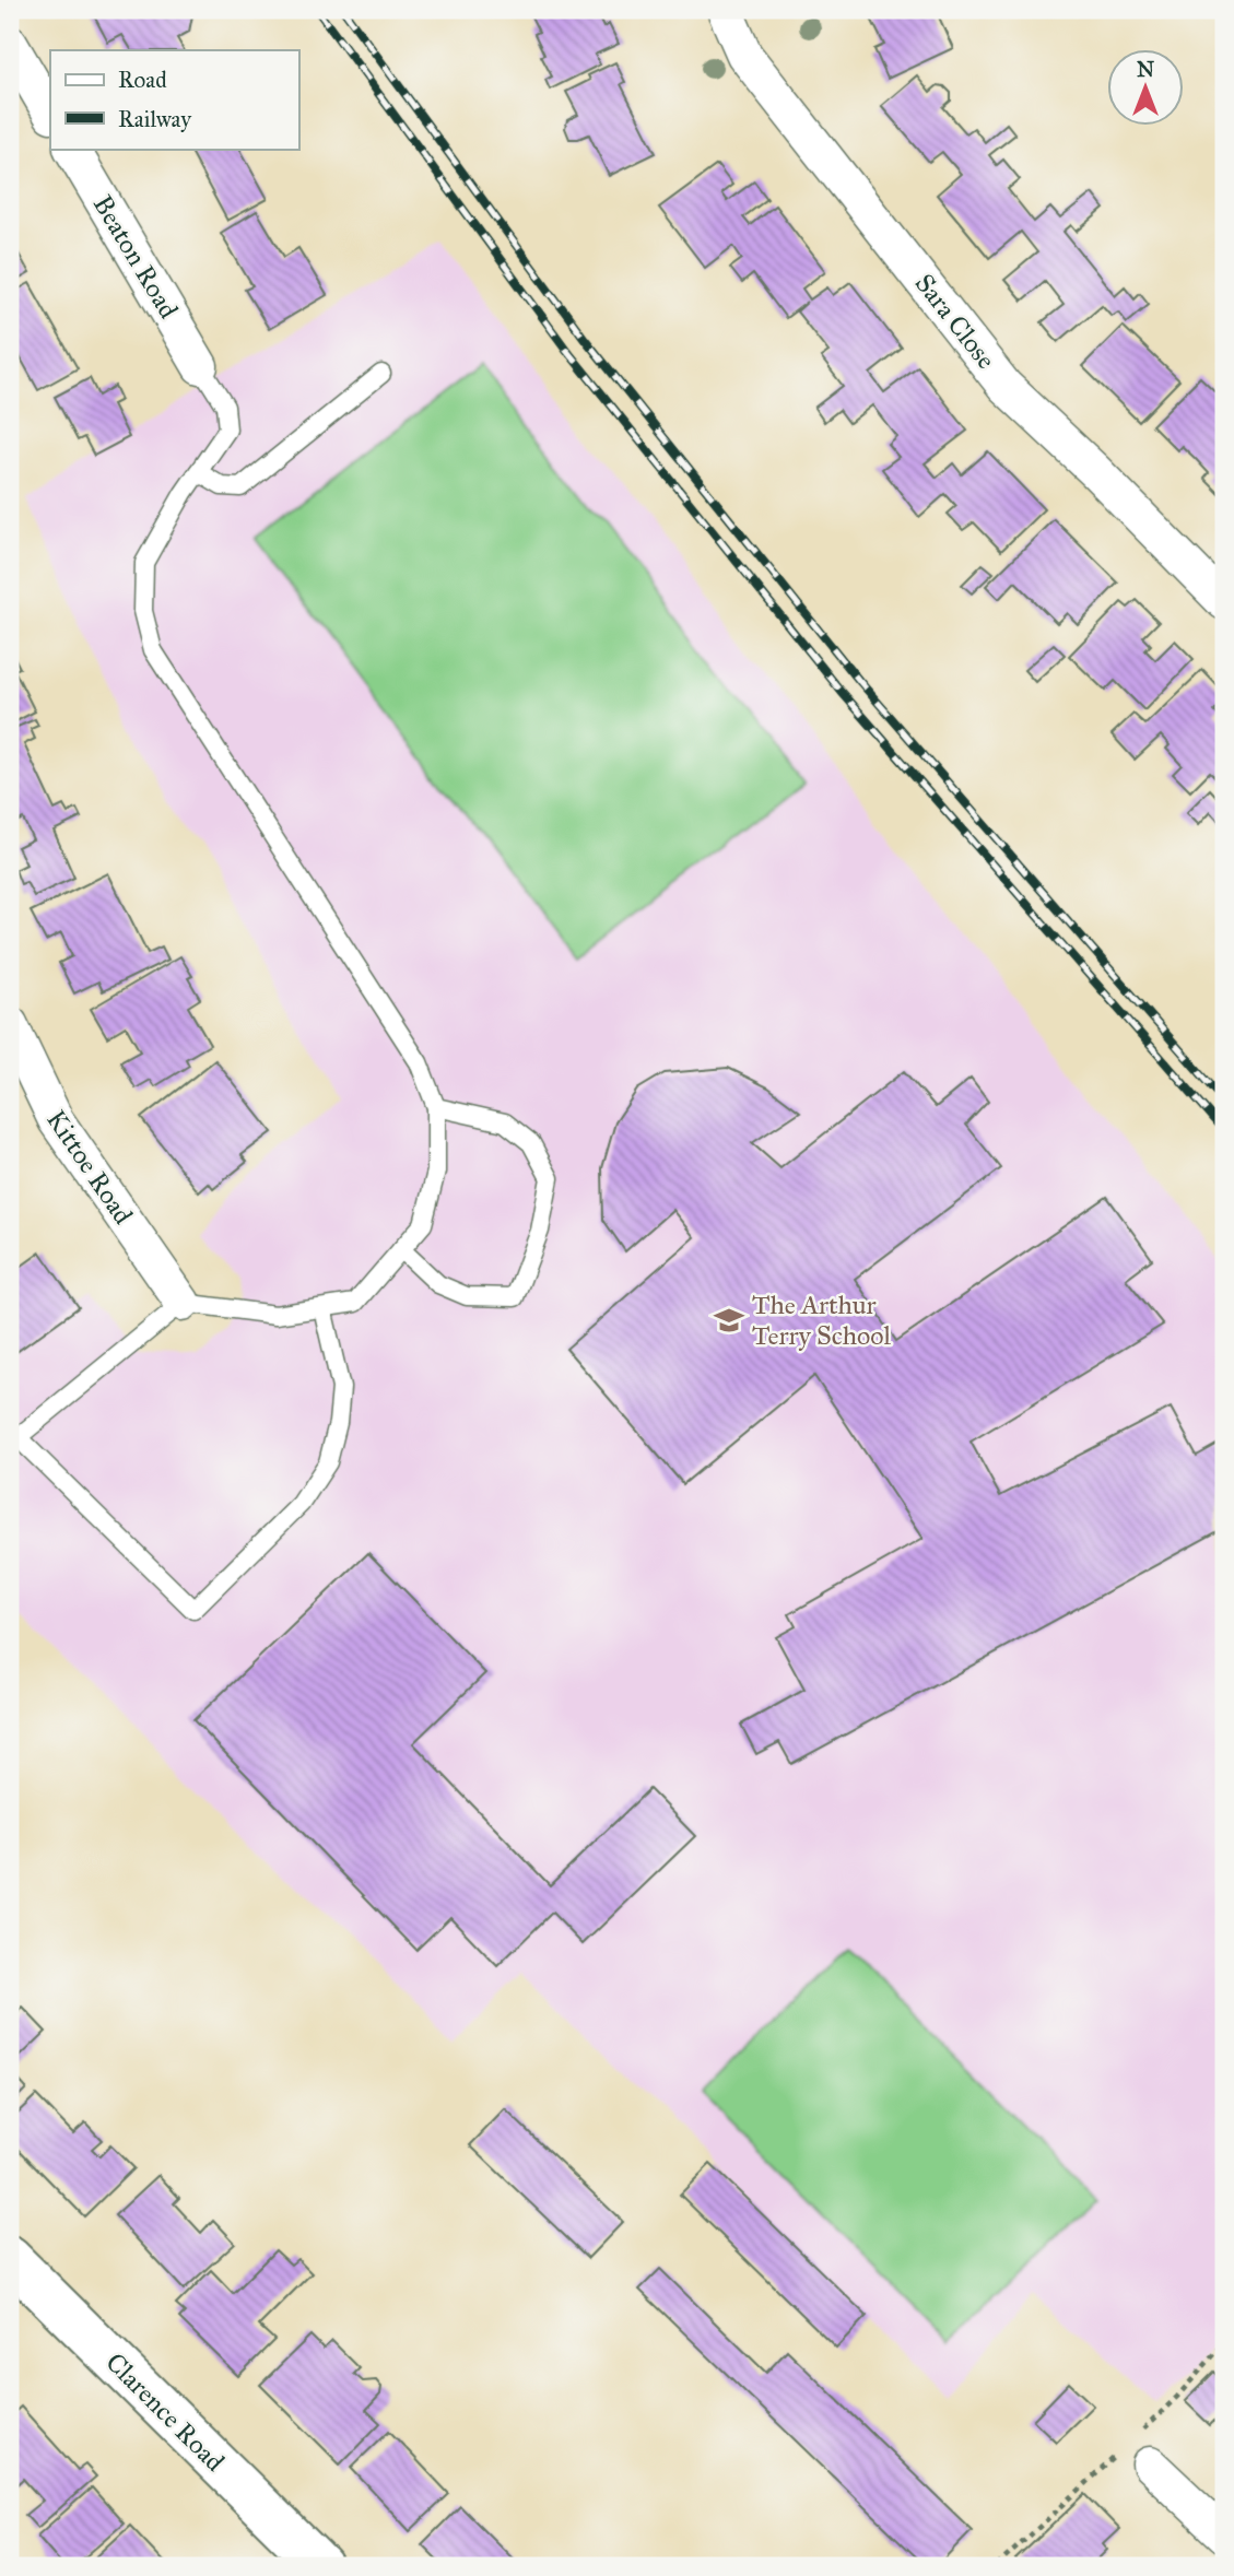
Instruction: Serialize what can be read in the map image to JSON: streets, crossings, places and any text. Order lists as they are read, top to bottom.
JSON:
{
  "streets": {
    "street": [
      "Beaton Road",
      "Sara Close",
      "Kittoe Road",
      "Clarence Road"
    ]
  },
  "places": {
    "school or university": ["The Arthur Terry School"]
  },
  "legend": ["Road", "Railway"],
  "north": "top"
}
